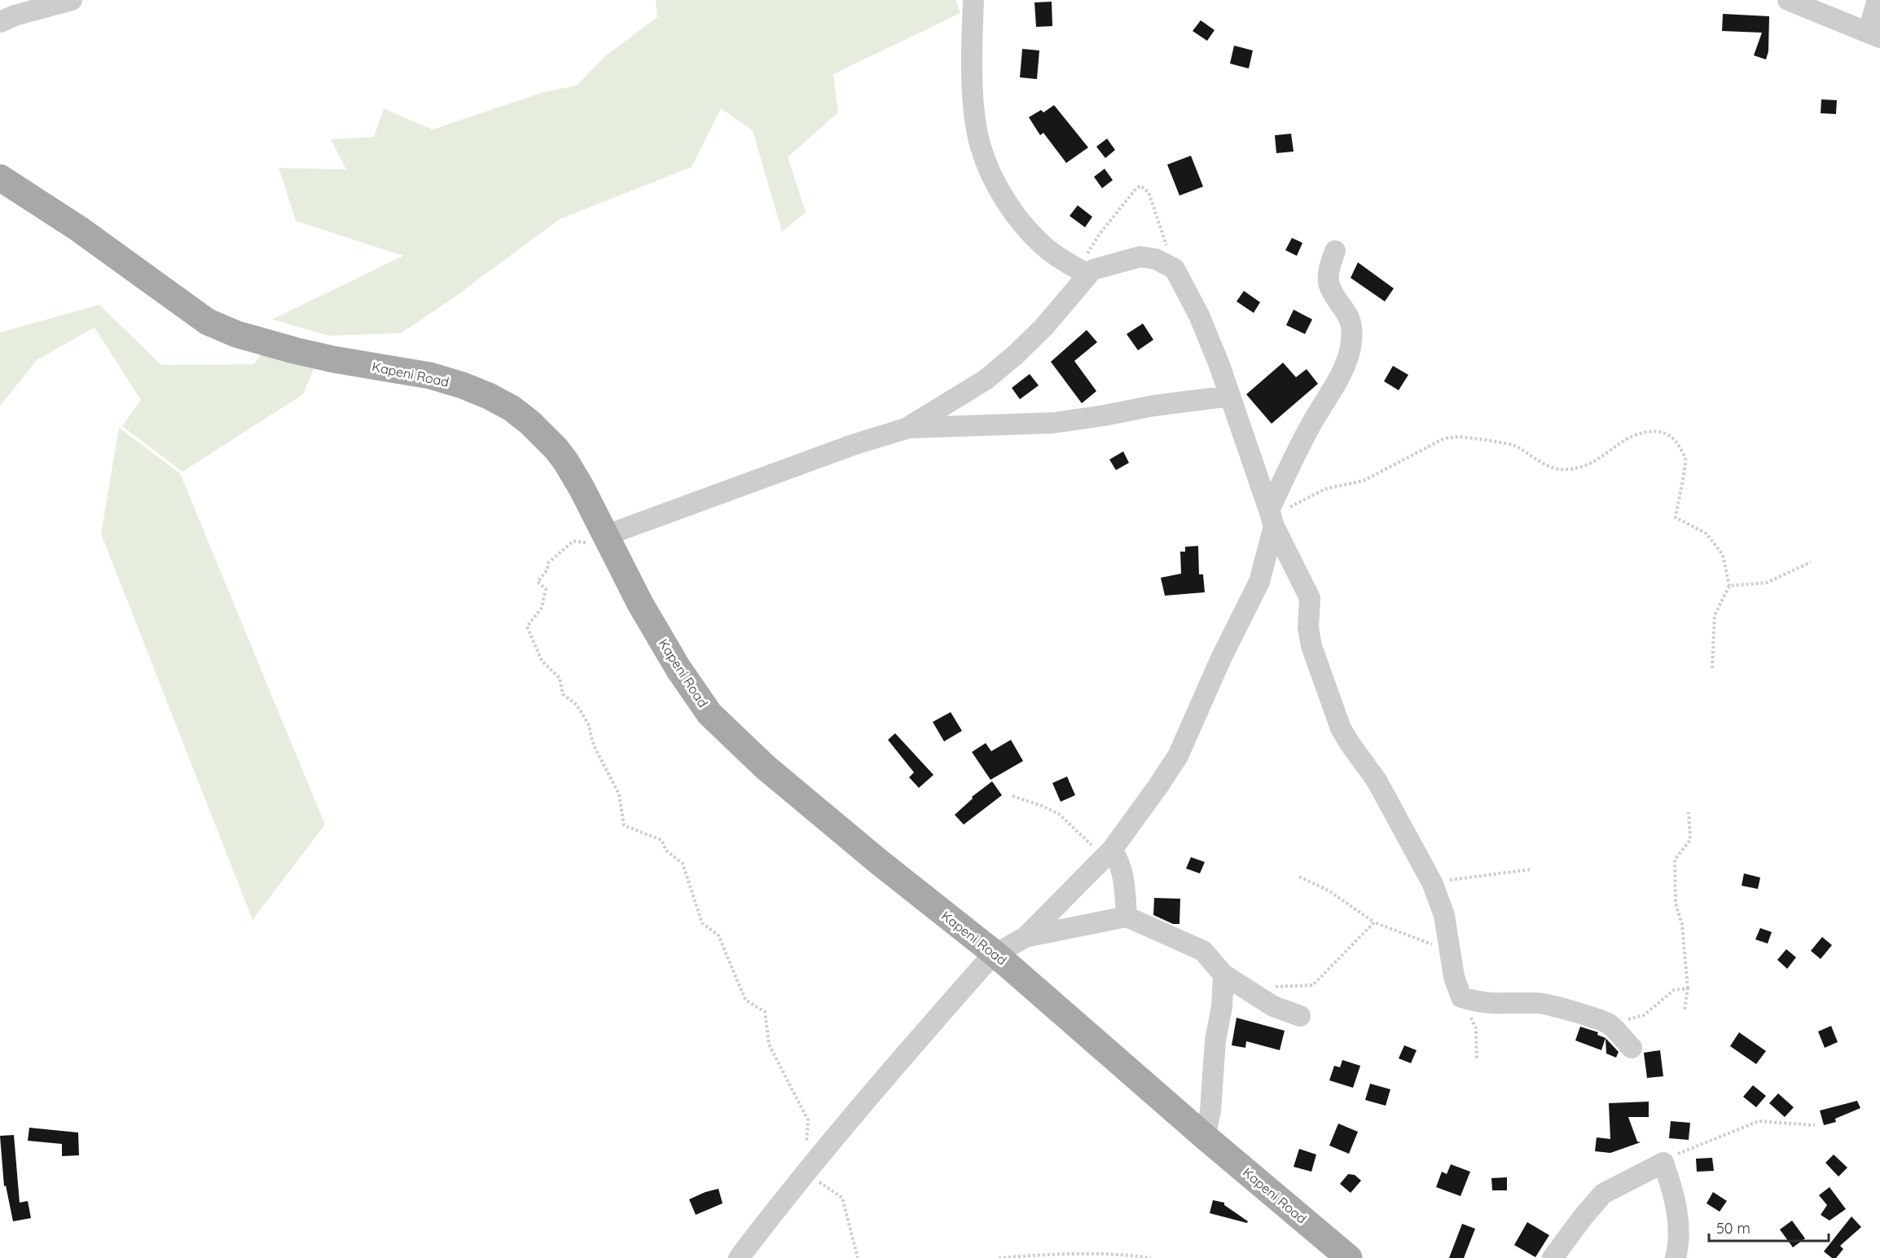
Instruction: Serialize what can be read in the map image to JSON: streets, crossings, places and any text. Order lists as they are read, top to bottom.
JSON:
{
  "streets": {
    "main road": ["Kapeni Road"]
  },
  "scale_bar": "50 m"
}
